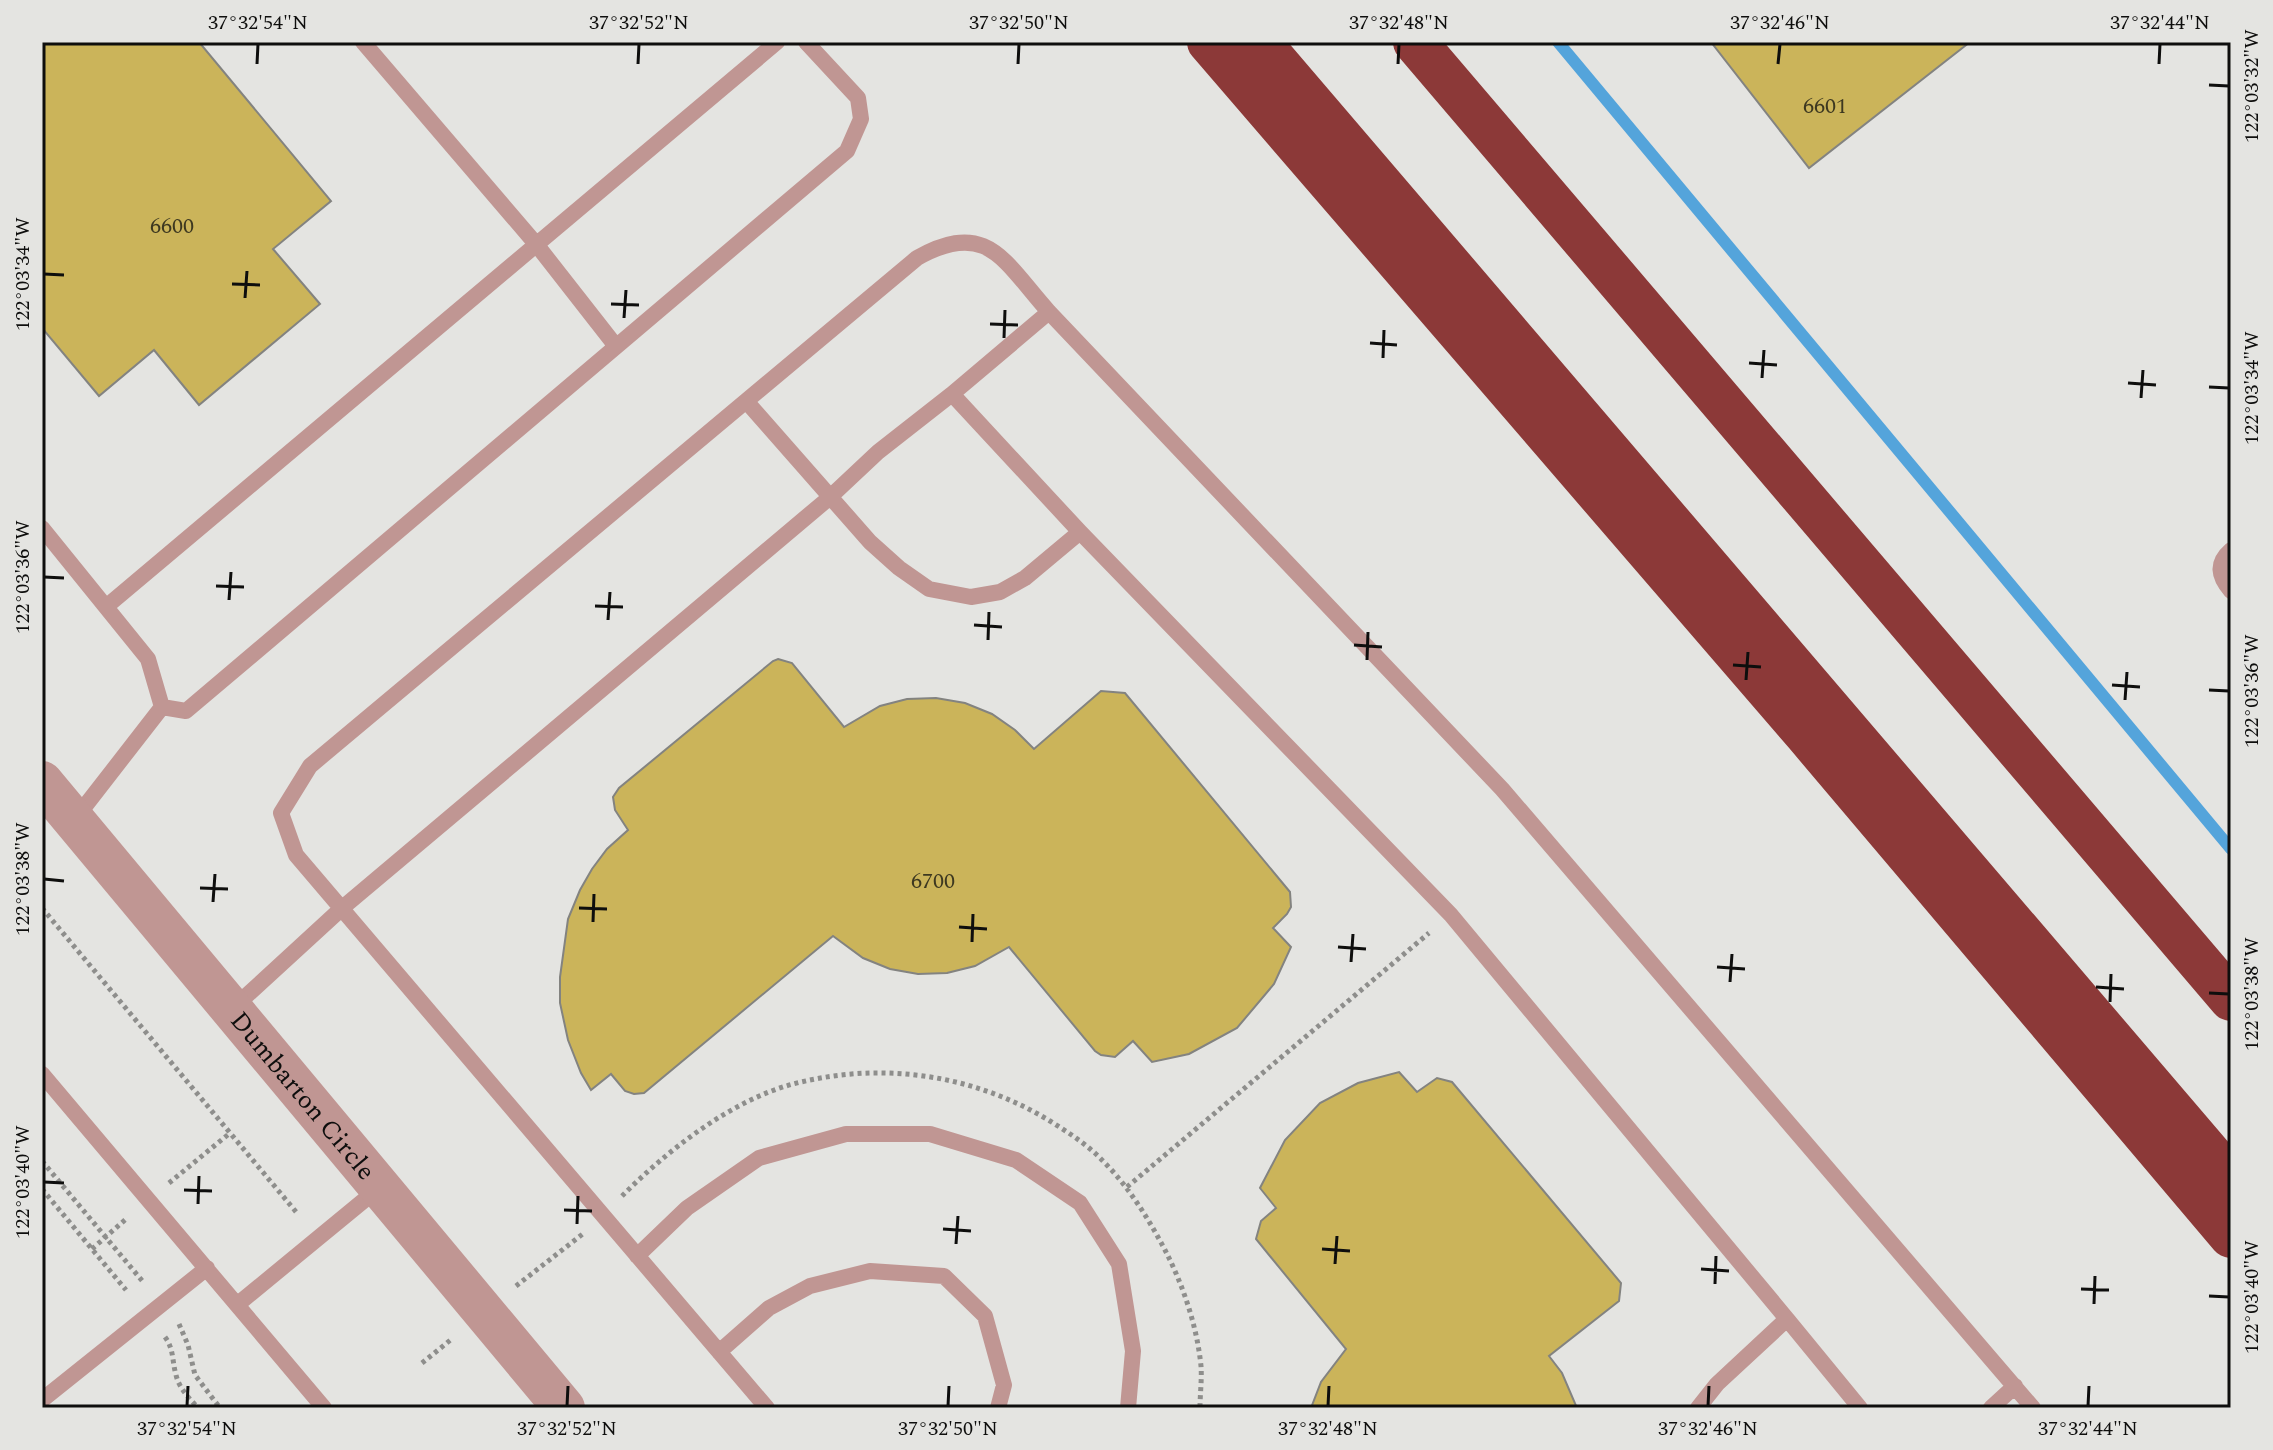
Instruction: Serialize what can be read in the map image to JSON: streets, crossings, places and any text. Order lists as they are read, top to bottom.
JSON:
{
  "streets": {
    "street": ["Dumbarton Circle"]
  },
  "house_numbers": ["6601", "6600", "6700"],
  "coordinates": [
    "37°32'54\"N",
    "37°32'52\"N",
    "37°32'50\"N",
    "37°32'48\"N",
    "37°32'46\"N",
    "37°32'44\"N",
    "122°03'32\"W",
    "122°03'34\"W",
    "122°03'36\"W",
    "122°03'38\"W",
    "122°03'40\"W"
  ]
}
